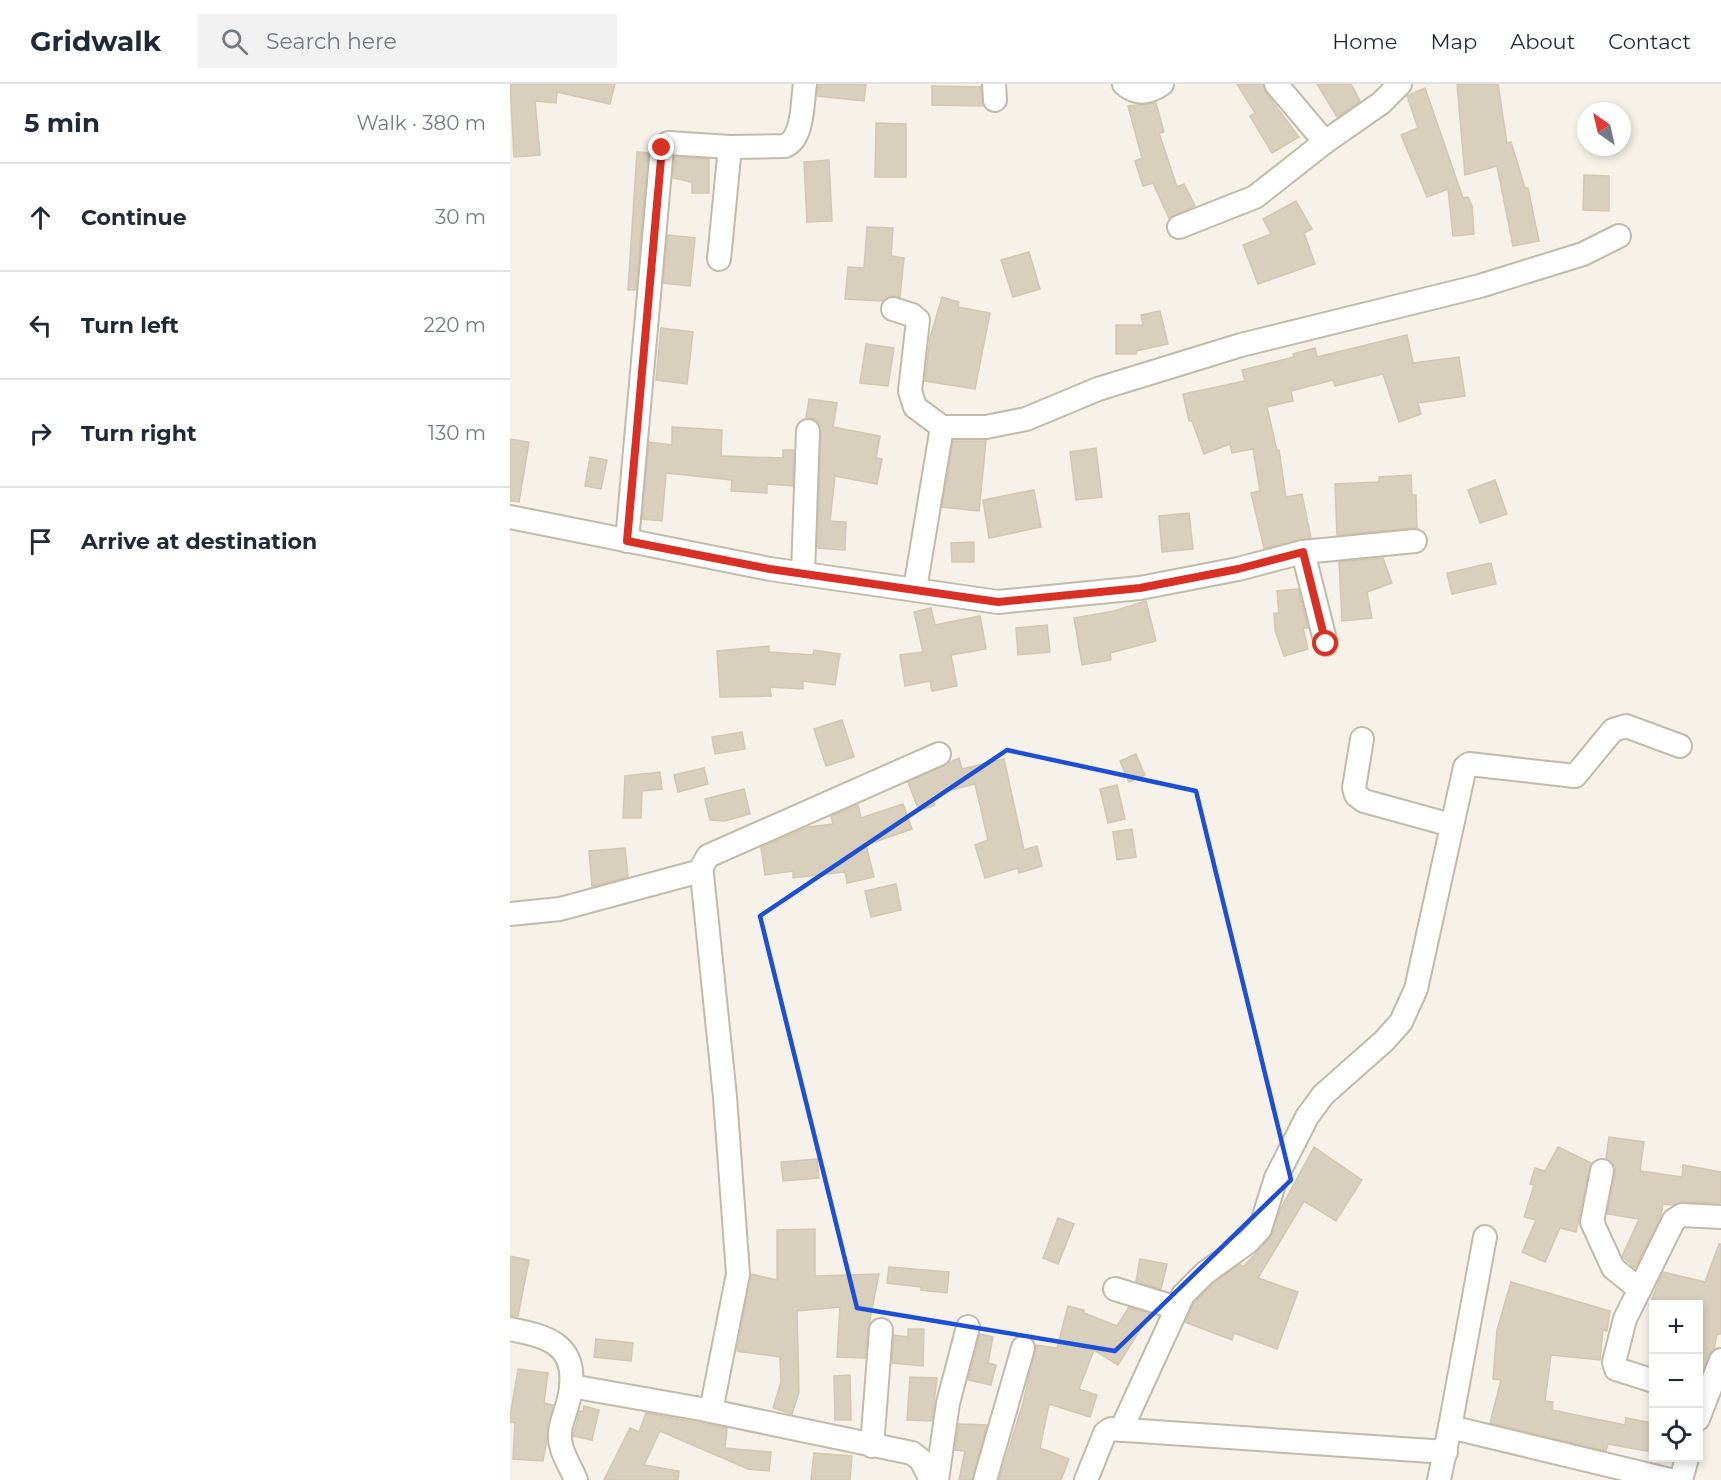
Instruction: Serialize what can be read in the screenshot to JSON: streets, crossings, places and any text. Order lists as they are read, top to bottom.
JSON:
{
  "north": "top left",
  "page": {
    "header": "Gridwalk",
    "search": "Search here",
    "nav": [
      "Home",
      "Map",
      "About",
      "Contact"
    ],
    "heading": ["5 min", "Walk · 380 m"],
    "list": [
      ["Continue", "30 m"],
      ["Turn left", "220 m"],
      ["Turn right", "130 m"],
      "Arrive at destination"
    ],
    "map_buttons": ["+", "−"]
  }
}
